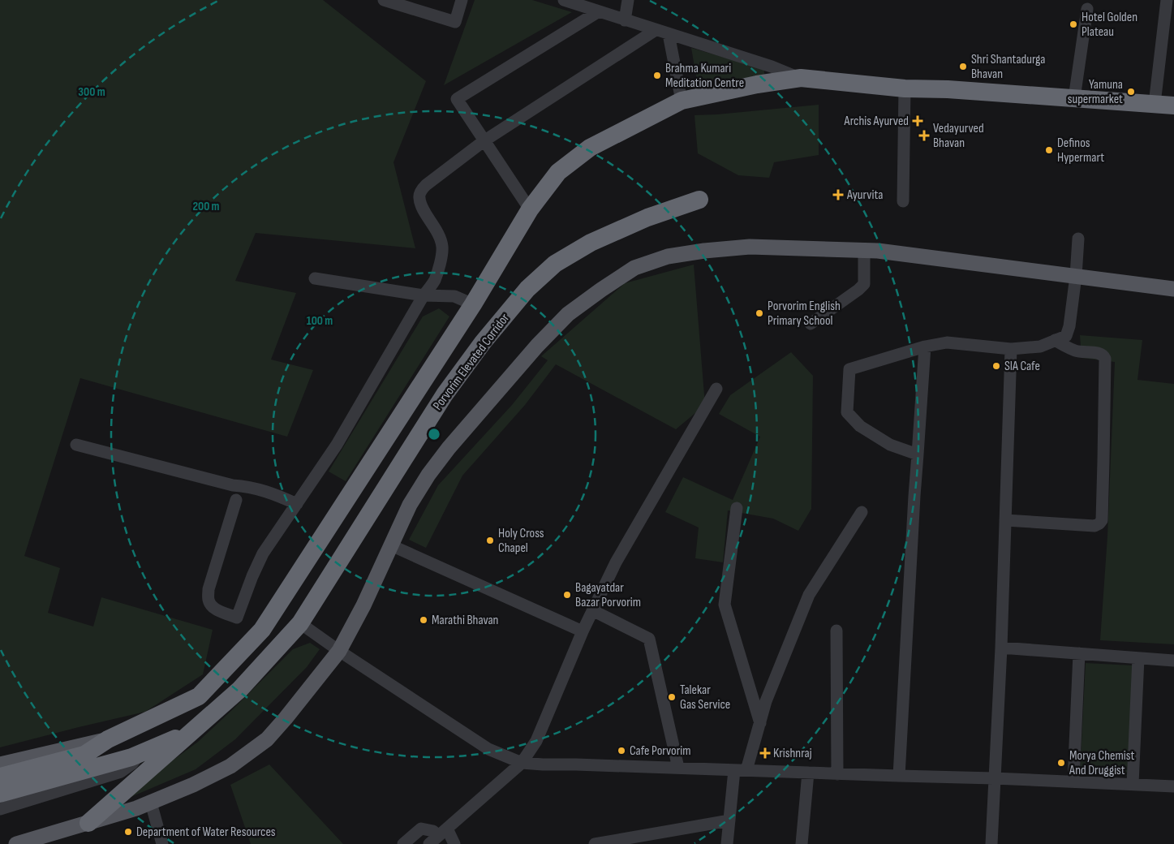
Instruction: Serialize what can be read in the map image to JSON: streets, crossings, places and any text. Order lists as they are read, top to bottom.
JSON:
{
  "streets": {
    "highway": ["Porvorim Elevated Corridor"]
  },
  "places": {
    "other": [
      "Hotel Golden Plateau",
      "Shri Shantadurga Bhavan",
      "Brahma Kumari Meditation Centre",
      "Yamuna supermarket",
      "Definos Hypermart",
      "Porvorim English Primary School",
      "SIA Cafe",
      "Holy Cross Chapel",
      "Bagayatdar Bazar Porvorim",
      "Marathi Bhavan",
      "Talekar Gas Service",
      "Cafe Porvorim",
      "Morya Chemist And Druggist",
      "Department of Water Resources"
    ],
    "health": [
      "Archis Ayurved",
      "Vedayurved Bhavan",
      "Ayurvita",
      "Krishnraj"
    ]
  },
  "rings": ["300 m", "200 m", "100 m"]
}
